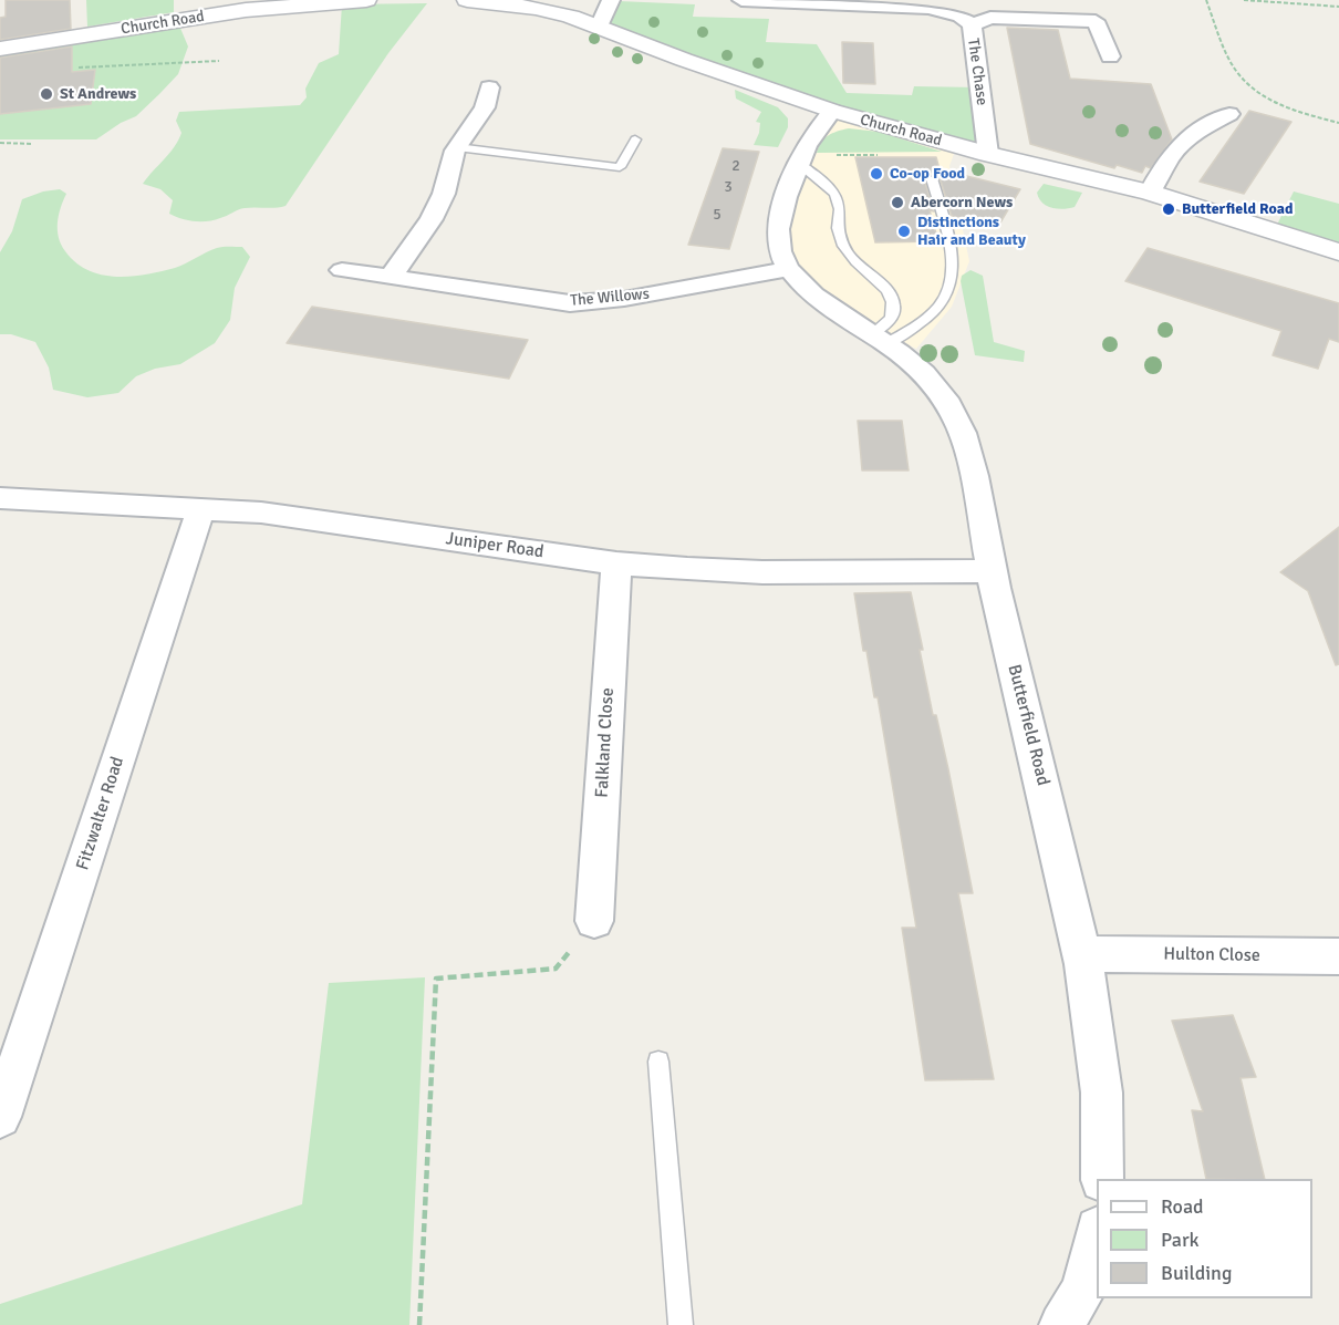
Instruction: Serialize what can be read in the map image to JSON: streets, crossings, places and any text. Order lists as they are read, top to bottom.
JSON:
{
  "streets": {
    "street": [
      "Church Road",
      "The Chase",
      "The Willows",
      "Juniper Road",
      "Butterfield Road",
      "Falkland Close",
      "Fitzwalter Road",
      "Hulton Close"
    ]
  },
  "crossings": [
    ["Church Road", "The Chase"],
    ["The Willows", "Butterfield Road"],
    ["Juniper Road", "Butterfield Road"],
    ["Juniper Road", "Falkland Close"],
    ["Juniper Road", "Fitzwalter Road"],
    ["Butterfield Road", "Hulton Close"]
  ],
  "places": [
    "St Andrews",
    "Co-op Food",
    "Abercorn News",
    "Butterfield Road",
    "Distinctions Hair and Beauty"
  ],
  "house_numbers": ["2", "3", "5"],
  "legend": ["Road", "Park", "Building"]
}
